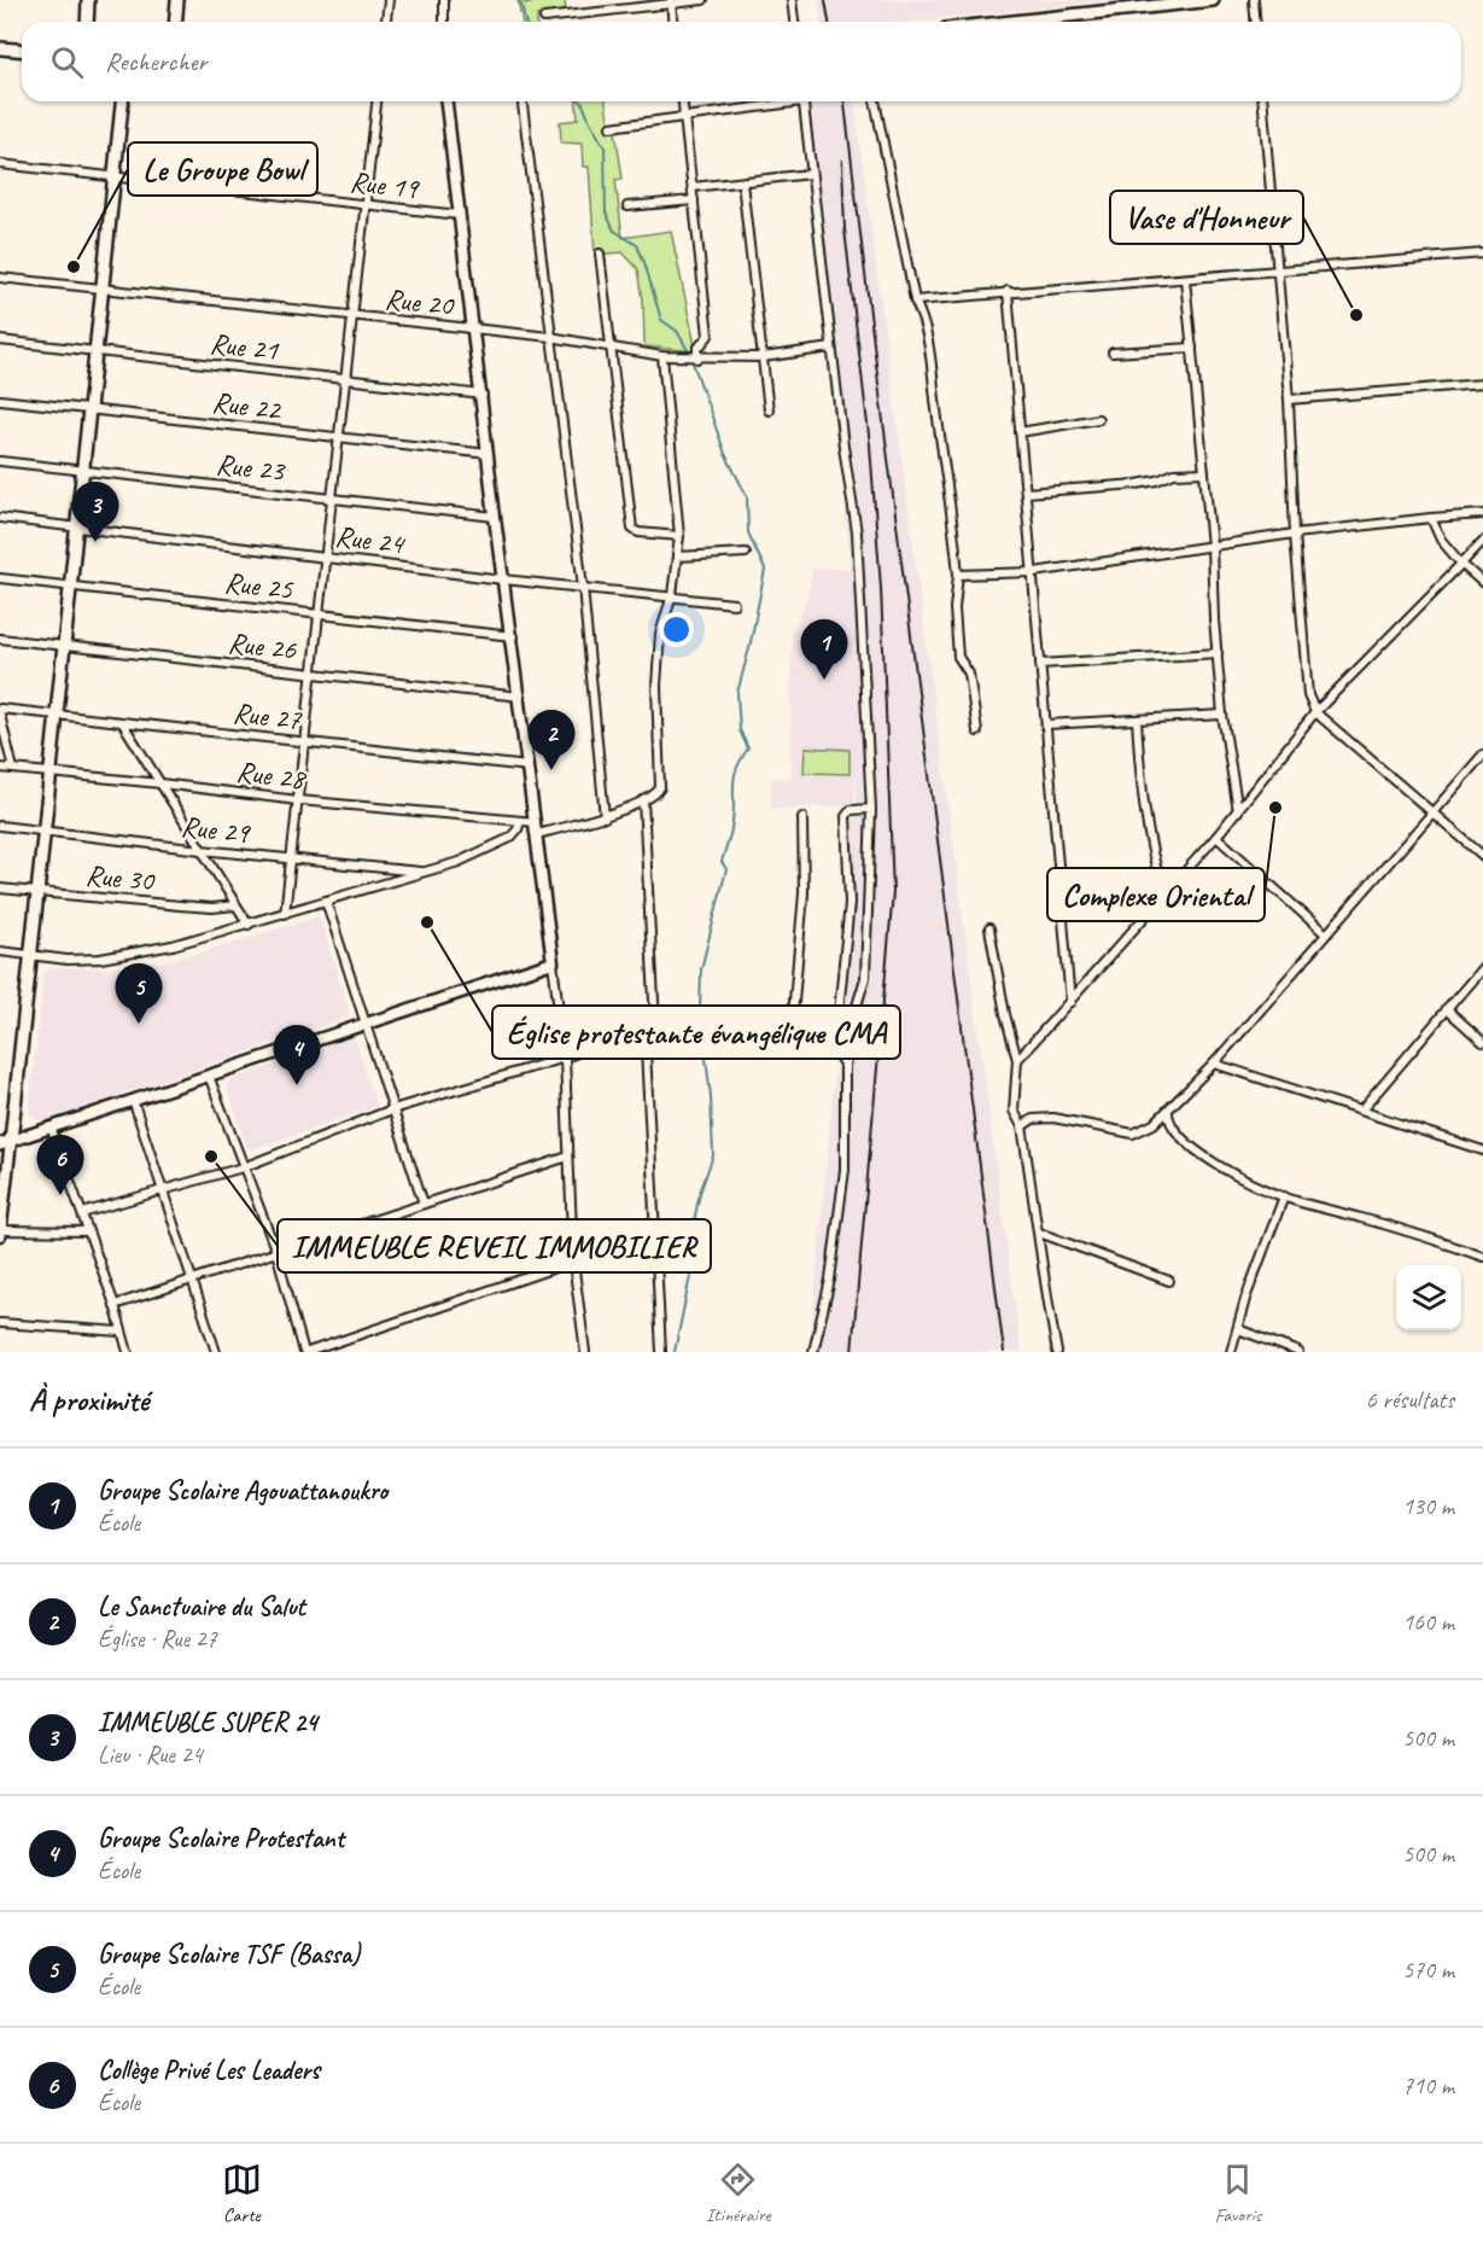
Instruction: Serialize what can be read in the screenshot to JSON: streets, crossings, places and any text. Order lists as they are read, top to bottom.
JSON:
{
  "streets": {
    "street": [
      "Rue 19",
      "Rue 20",
      "Rue 21",
      "Rue 22",
      "Rue 23",
      "Rue 24",
      "Rue 25",
      "Rue 26",
      "Rue 27",
      "Rue 28",
      "Rue 29",
      "Rue 30"
    ]
  },
  "places": [
    "Le Groupe Bowl",
    "Vase d'Honneur",
    "Complexe Oriental",
    "Église protestante évangélique CMA",
    "IMMEUBLE REVEIL IMMOBILIER"
  ],
  "page": {
    "search": "Rechercher",
    "pins": [
      "3",
      "1",
      "2",
      "5",
      "4",
      "6"
    ],
    "heading": ["À proximité", "6 résultats"],
    "list": [
      {
        "mark": "1",
        "name": "Groupe Scolaire Agouattanoukro",
        "note": "École",
        "value": "130 m"
      },
      {
        "mark": "2",
        "name": "Le Sanctuaire du Salut",
        "note": "Église · Rue 27",
        "value": "160 m"
      },
      {
        "mark": "3",
        "name": "IMMEUBLE SUPER 24",
        "note": "Lieu · Rue 24",
        "value": "500 m"
      },
      {
        "mark": "4",
        "name": "Groupe Scolaire Protestant",
        "note": "École",
        "value": "500 m"
      },
      {
        "mark": "5",
        "name": "Groupe Scolaire TSF (Bassa)",
        "note": "École",
        "value": "570 m"
      },
      {
        "mark": "6",
        "name": "Collège Privé Les Leaders",
        "note": "École",
        "value": "710 m"
      }
    ],
    "nav": ["Carte", "Itinéraire", "Favoris"]
  }
}
